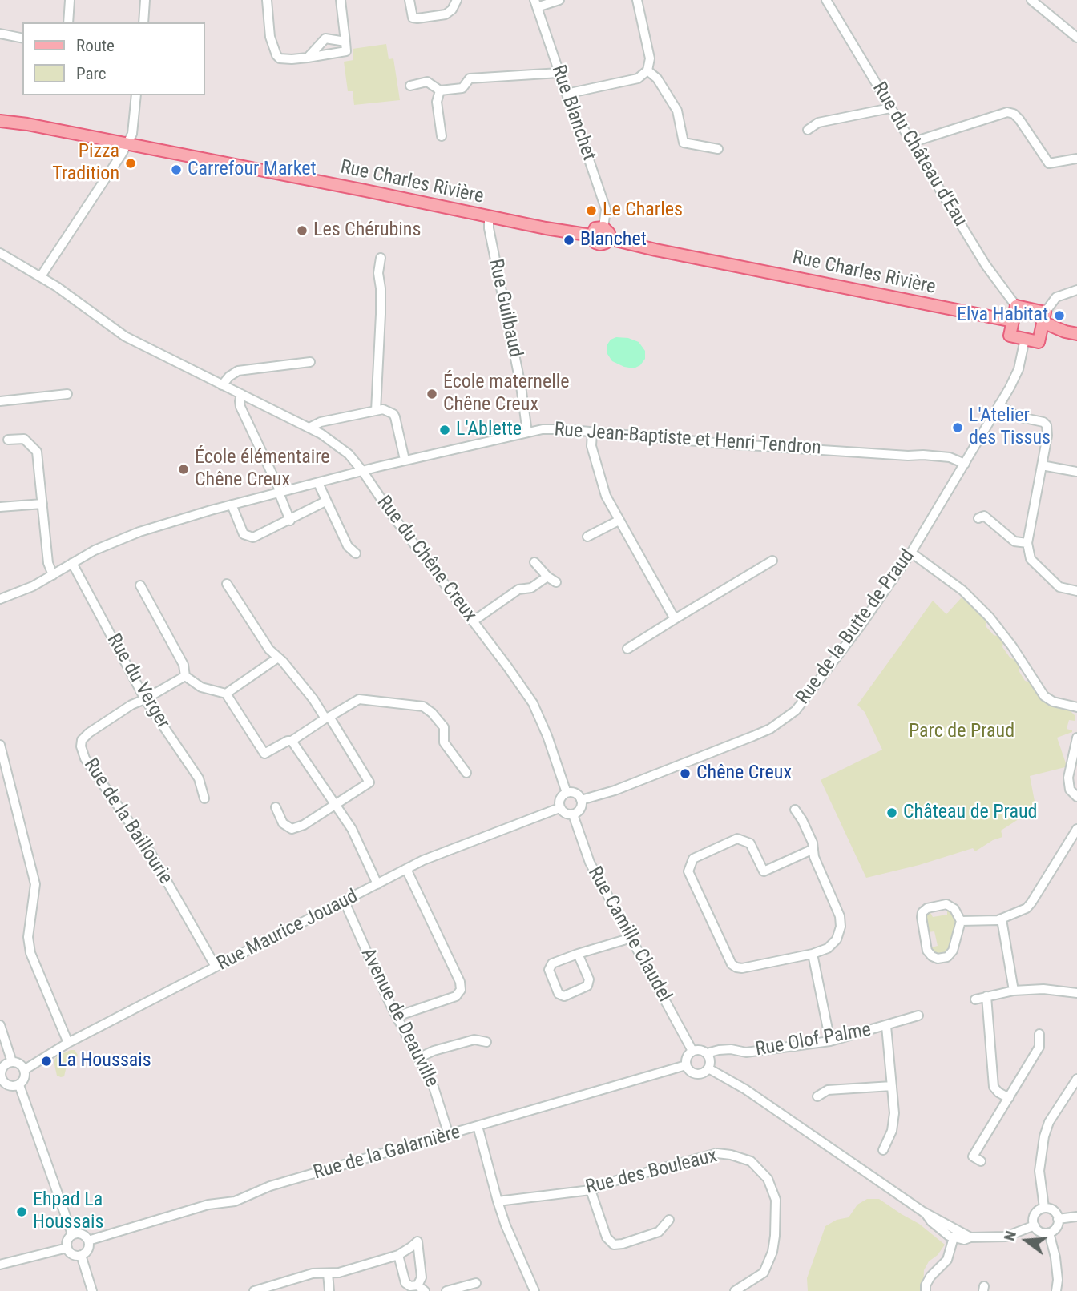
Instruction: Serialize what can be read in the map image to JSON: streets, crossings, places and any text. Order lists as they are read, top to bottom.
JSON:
{
  "streets": {
    "main road": ["Rue Charles Rivière"],
    "street": [
      "Rue Blanchet",
      "Rue du Château d'Eau",
      "Rue Guilbaud",
      "Rue Jean-Baptiste et Henri Tendron",
      "Rue du Chêne Creux",
      "Rue de la Butte de Praud",
      "Rue du Verger",
      "Rue de la Baillourie",
      "Rue Maurice Jouaud",
      "Rue Camille Claudel",
      "Avenue de Deauville",
      "Rue Olof Palme",
      "Rue de la Galarnière",
      "Rue des Bouleaux"
    ]
  },
  "crossings": [
    ["Rue Blanchet", "Rue Charles Rivière"],
    ["Rue Charles Rivière", "Rue Guilbaud"],
    ["Rue Guilbaud", "Rue Jean-Baptiste et Henri Tendron"],
    ["Rue Jean-Baptiste et Henri Tendron", "Rue du Chêne Creux"],
    ["Rue Jean-Baptiste et Henri Tendron", "Rue de la Butte de Praud"],
    ["Rue Jean-Baptiste et Henri Tendron", "Rue du Verger"],
    ["Rue du Chêne Creux", "Rue de la Butte de Praud"],
    ["Rue du Chêne Creux", "Rue Maurice Jouaud"],
    ["Rue du Chêne Creux", "Rue Camille Claudel"],
    ["Rue de la Butte de Praud", "Rue Maurice Jouaud"],
    ["Rue de la Butte de Praud", "Rue Camille Claudel"],
    ["Rue du Verger", "Rue de la Baillourie"],
    ["Rue de la Baillourie", "Rue Maurice Jouaud"],
    ["Rue Maurice Jouaud", "Rue Camille Claudel"],
    ["Rue Maurice Jouaud", "Avenue de Deauville"],
    ["Rue Camille Claudel", "Rue Olof Palme"],
    ["Rue Camille Claudel", "Rue de la Galarnière"],
    ["Avenue de Deauville", "Rue de la Galarnière"],
    ["Rue Olof Palme", "Rue de la Galarnière"]
  ],
  "parks": ["Parc de Praud"],
  "places": [
    "Pizza Tradition",
    "Carrefour Market",
    "Le Charles",
    "Les Chérubins",
    "Blanchet",
    "Elva Habitat",
    "École maternelle Chêne Creux",
    "L'Atelier des Tissus",
    "L'Ablette",
    "École élémentaire Chêne Creux",
    "Chêne Creux",
    "Château de Praud",
    "La Houssais",
    "Ehpad La Houssais"
  ],
  "legend": ["Route", "Parc"],
  "north": "left"
}
